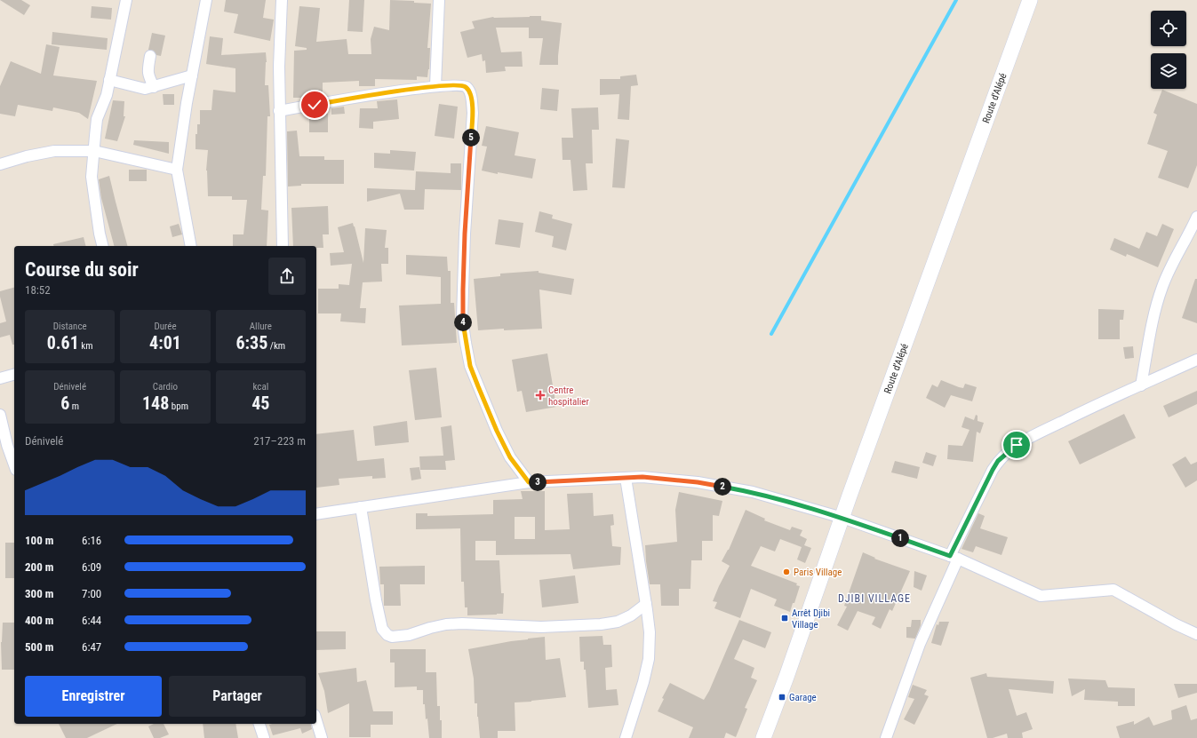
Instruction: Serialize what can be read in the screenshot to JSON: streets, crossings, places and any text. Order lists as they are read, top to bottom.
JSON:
{
  "streets": {
    "main road": ["Route d'Alépé"]
  },
  "districts": ["DJIBI VILLAGE"],
  "places": {
    "health": ["Centre hospitalier"],
    "other": ["Paris Village"],
    "transit": ["Arrêt Djibi Village", "Garage"]
  },
  "page": {
    "pins": [
      "5",
      "4",
      "3",
      "2",
      "1"
    ],
    "heading": ["Course du soir", "18:52"],
    "stats": [
      ["Distance", "0.61 km"],
      ["Durée", "4:01"],
      ["Allure", "6:35 /km"],
      ["Dénivelé", "6 m"],
      ["Cardio", "148 bpm"],
      ["kcal", "45"]
    ],
    "chart": ["Dénivelé", "217–223 m"],
    "list": [
      {
        "name": "100 m",
        "note": "6:16"
      },
      {
        "name": "200 m",
        "note": "6:09"
      },
      {
        "name": "300 m",
        "note": "7:00"
      },
      {
        "name": "400 m",
        "note": "6:44"
      },
      {
        "name": "500 m",
        "note": "6:47"
      }
    ],
    "buttons": ["Enregistrer", "Partager"]
  }
}
